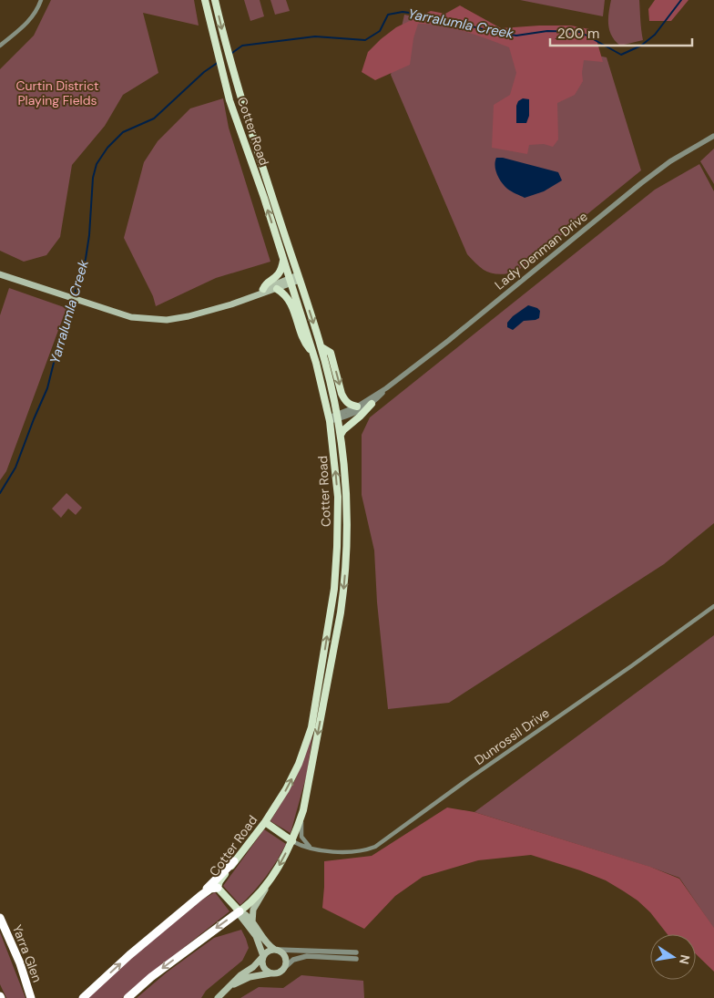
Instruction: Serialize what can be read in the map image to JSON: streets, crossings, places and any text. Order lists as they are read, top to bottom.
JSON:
{
  "streets": {
    "highway": ["Yarra Glen"],
    "main road": ["Cotter Road"],
    "street": ["Lady Denman Drive", "Dunrossil Drive"]
  },
  "crossings": [
    ["Cotter Road", "Lady Denman Drive"],
    ["Cotter Road", "Dunrossil Drive"]
  ],
  "water": ["Yarralumla Creek"],
  "parks": ["Curtin District Playing Fields"],
  "scale_bar": "200 m",
  "north": "right"
}
